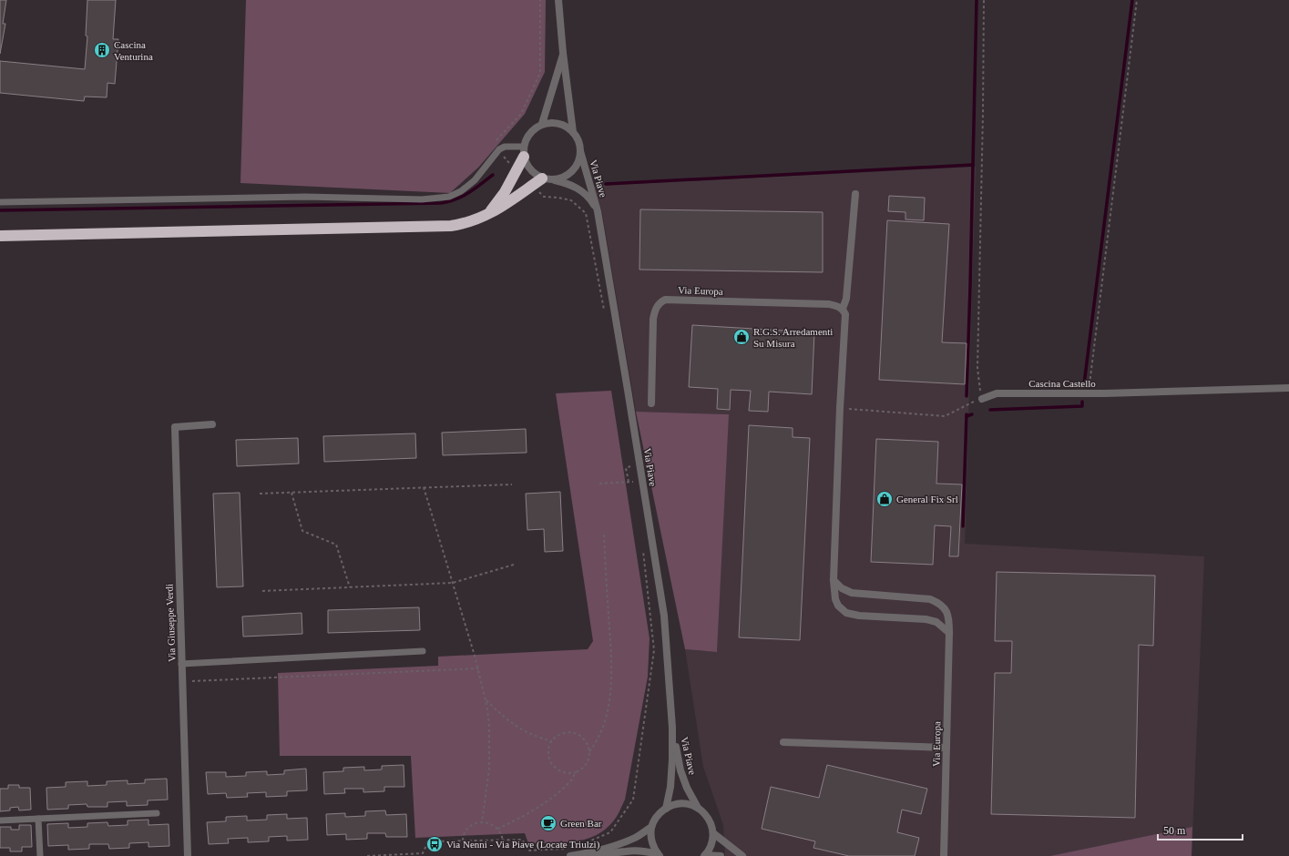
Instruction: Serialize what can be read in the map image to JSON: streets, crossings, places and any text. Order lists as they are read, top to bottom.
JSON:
{
  "streets": {
    "street": [
      "Via Piave",
      "Via Europa",
      "Cascina Castello",
      "Via Giuseppe Verdi"
    ]
  },
  "places": {
    "building": ["Cascina Venturina"],
    "shop": ["R.G.S. Arredamenti Su Misura", "General Fix Srl"],
    "cafe": ["Green Bar"],
    "bus stop": ["Via Nenni - Via Piave (Locate Triulzi)"]
  },
  "scale_bar": "50 m"
}
